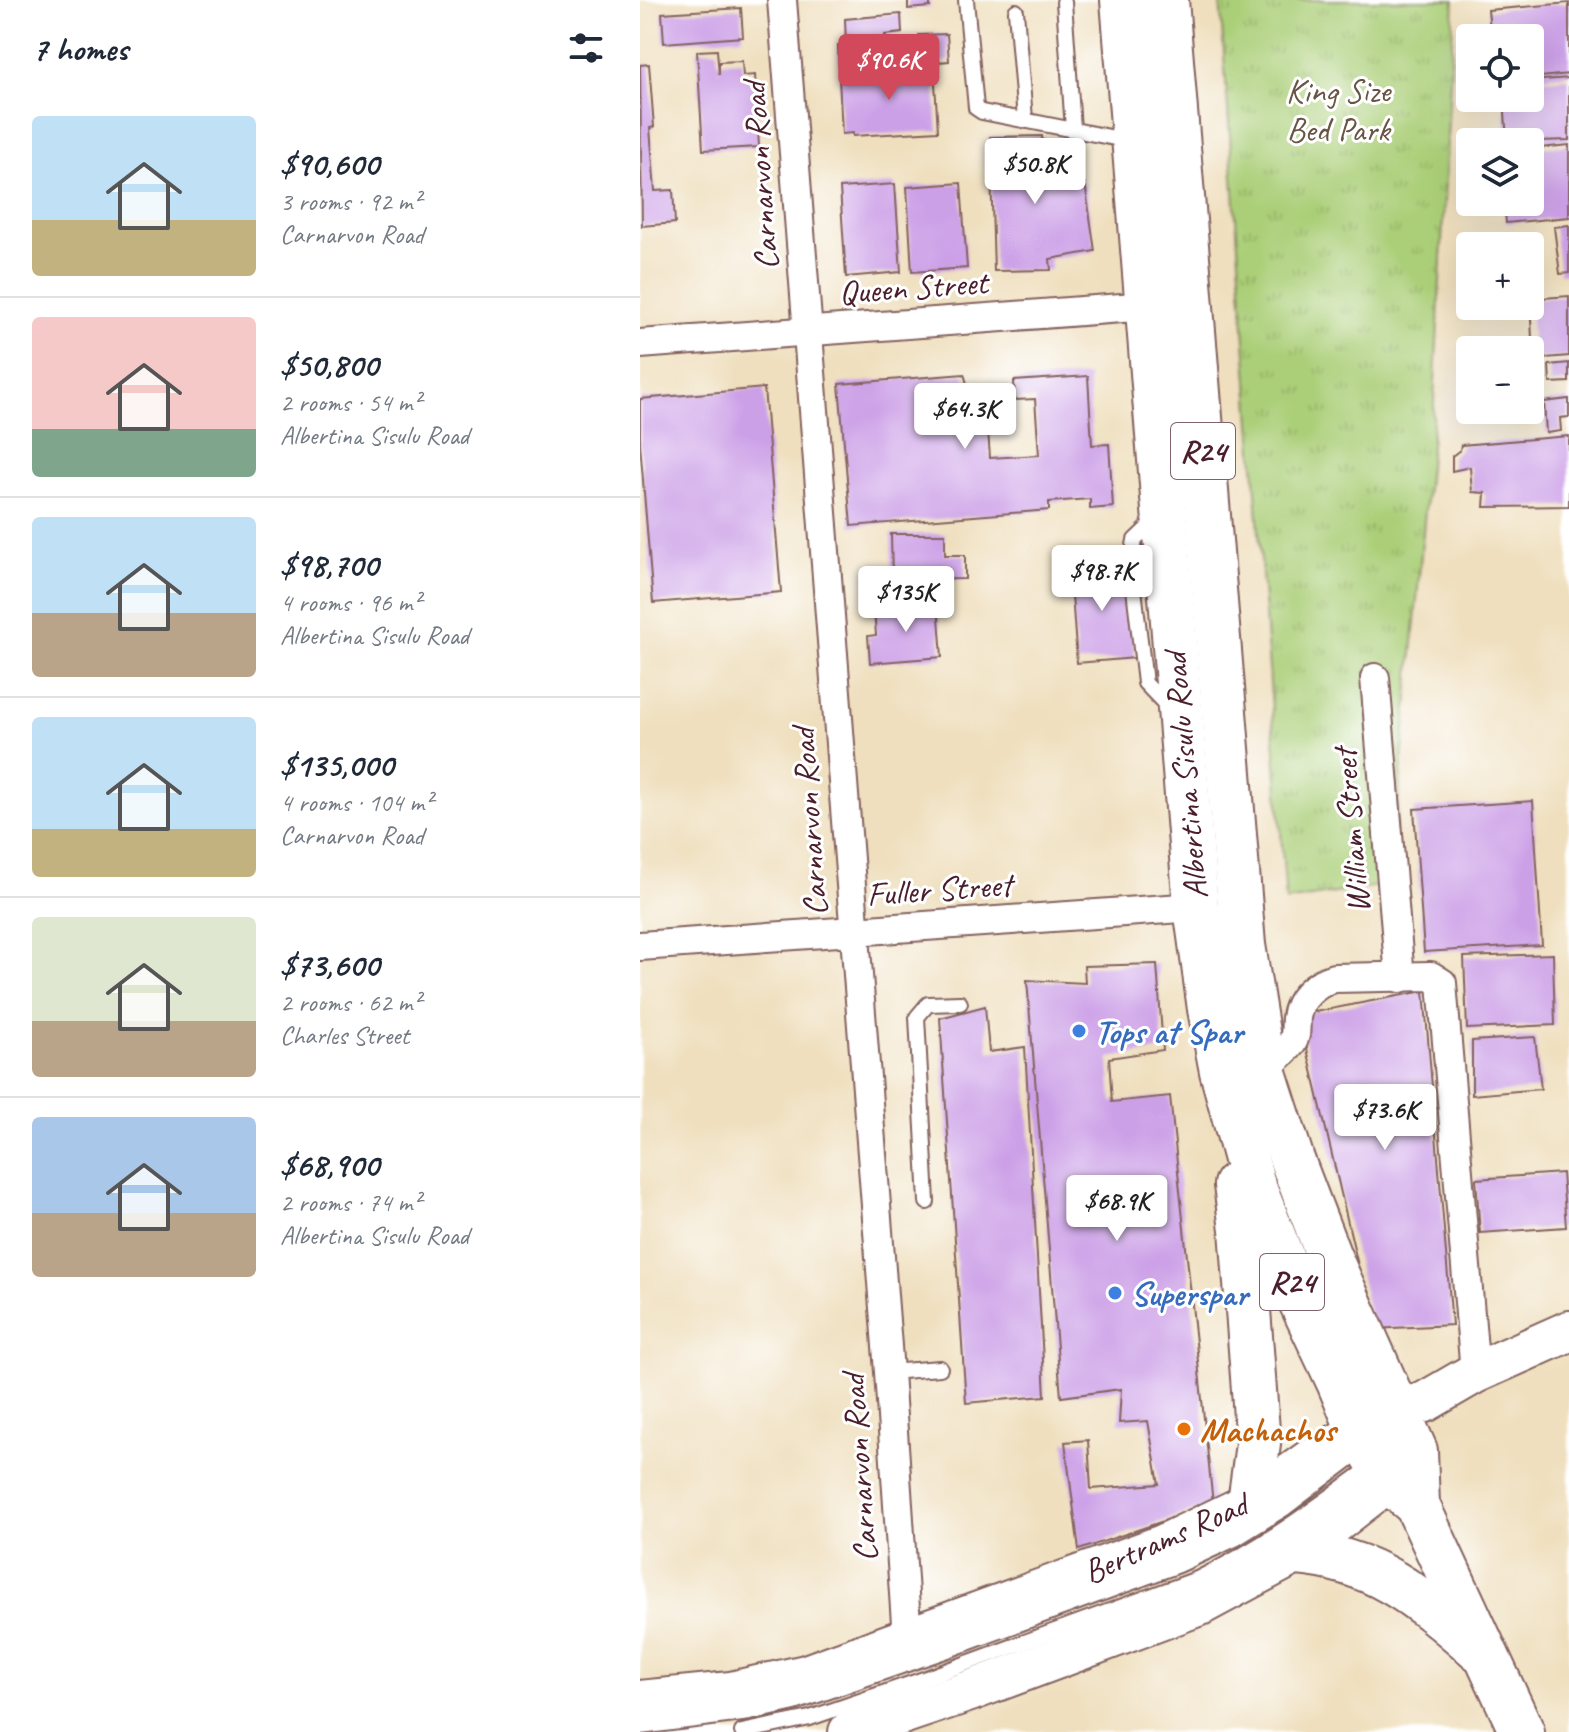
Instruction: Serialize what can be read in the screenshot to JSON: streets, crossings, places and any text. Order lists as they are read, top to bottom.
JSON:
{
  "streets": {
    "main road": ["R24", "Albertina Sisulu Road", "Bertrams Road"],
    "street": [
      "Carnarvon Road",
      "Queen Street",
      "William Street",
      "Fuller Street"
    ]
  },
  "crossings": [
    ["Carnarvon Road", "Queen Street"],
    ["Carnarvon Road", "Fuller Street"],
    ["Carnarvon Road", "Bertrams Road"],
    ["Queen Street", "Albertina Sisulu Road"],
    ["Albertina Sisulu Road", "Fuller Street"],
    ["Albertina Sisulu Road", "Bertrams Road"]
  ],
  "parks": ["King Size Bed Park"],
  "places": ["Tops at Spar", "Superspar", "Machachos"],
  "page": {
    "heading": "7 homes",
    "map_buttons": ["+", "−"],
    "price": [
      "$90.6K",
      "$50.8K",
      "$64.3K",
      "$98.7K",
      "$135K",
      "$73.6K",
      "$68.9K"
    ],
    "list": [
      {
        "name": "$90,600",
        "note": "3 rooms · 92 m² · Carnarvon Road"
      },
      {
        "name": "$50,800",
        "note": "2 rooms · 54 m² · Albertina Sisulu Road"
      },
      {
        "name": "$98,700",
        "note": "4 rooms · 96 m² · Albertina Sisulu Road"
      },
      {
        "name": "$135,000",
        "note": "4 rooms · 104 m² · Carnarvon Road"
      },
      {
        "name": "$73,600",
        "note": "2 rooms · 62 m² · Charles Street"
      },
      {
        "name": "$68,900",
        "note": "2 rooms · 74 m² · Albertina Sisulu Road"
      }
    ]
  }
}
